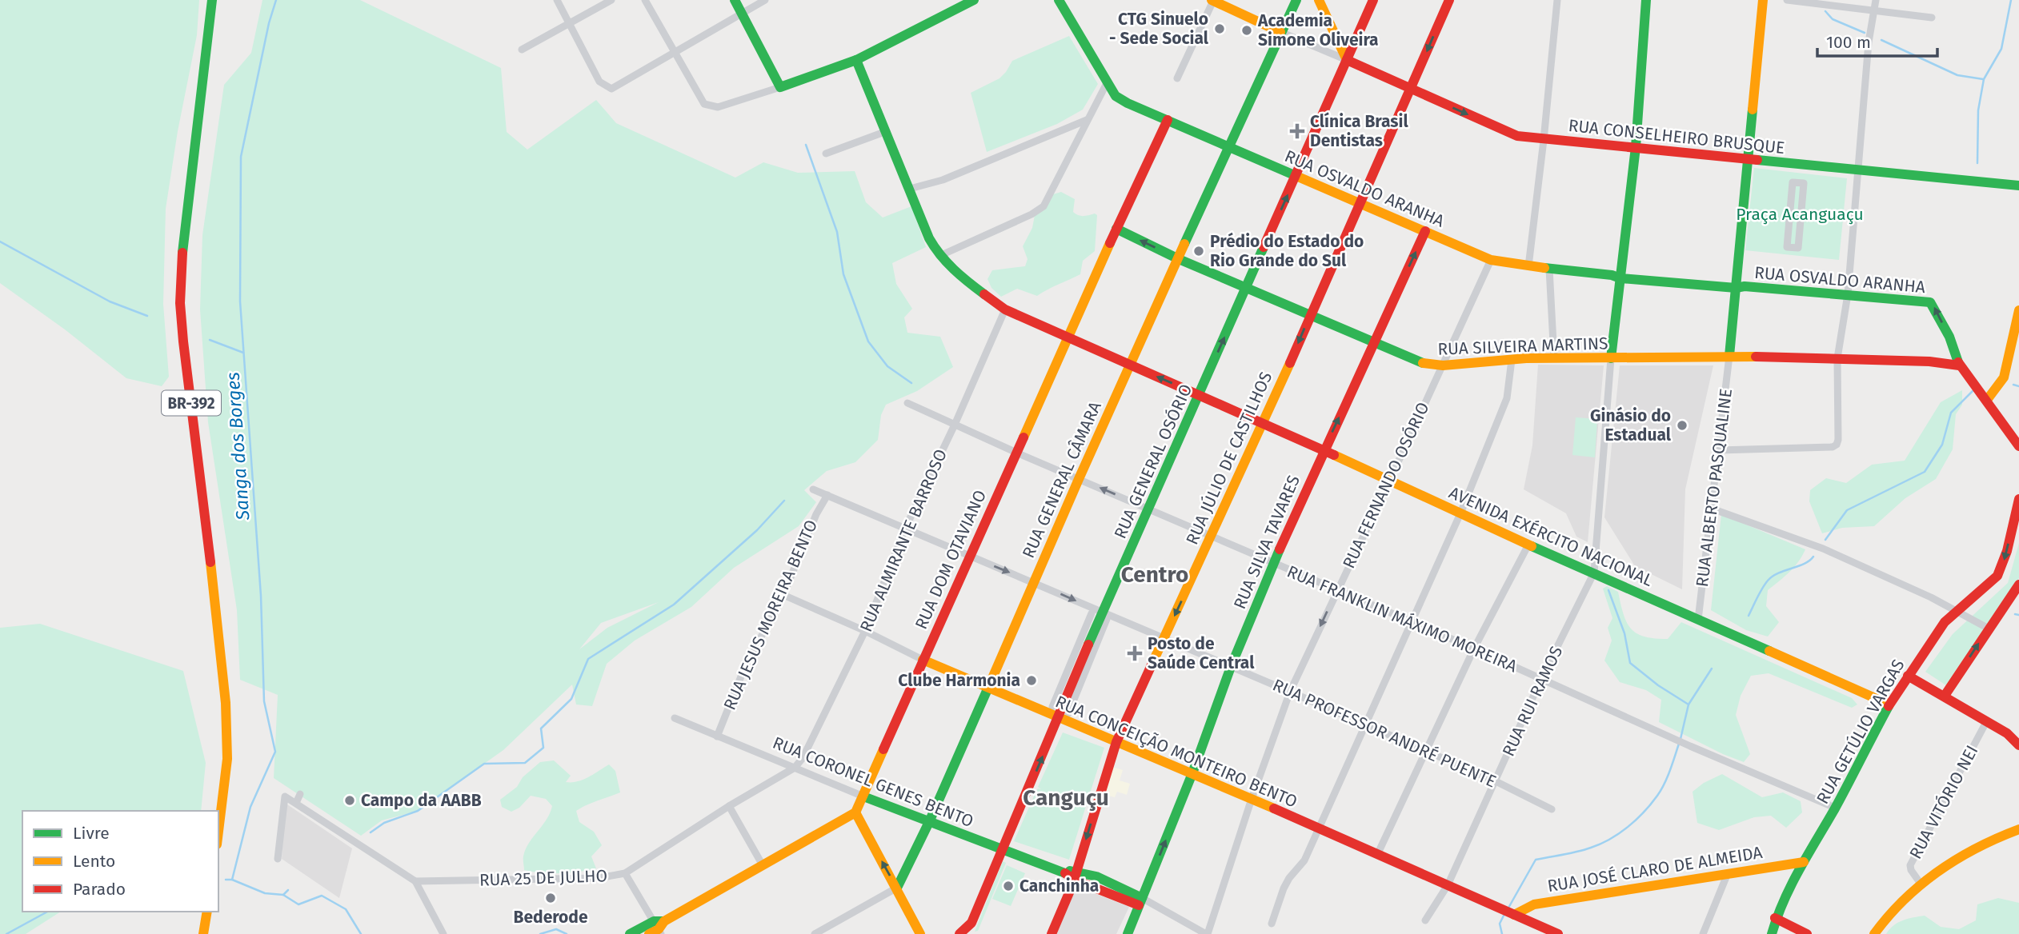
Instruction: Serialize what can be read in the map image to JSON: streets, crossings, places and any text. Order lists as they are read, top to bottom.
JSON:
{
  "streets": {
    "main road": [
      "RUA CONSELHEIRO BRUSQUE",
      "RUA OSVALDO ARANHA",
      "RUA SILVEIRA MARTINS",
      "BR-392",
      "RUA JÚLIO DE CASTILHOS",
      "RUA GENERAL OSÓRIO",
      "RUA GENERAL CÂMARA",
      "AVENIDA EXÉRCITO NACIONAL",
      "RUA SILVA TAVARES",
      "RUA DOM OTAVIANO",
      "RUA GETÚLIO VARGAS",
      "RUA CONCEIÇÃO MONTEIRO BENTO",
      "RUA CORONEL GENES BENTO",
      "RUA JOSÉ CLARO DE ALMEIDA"
    ],
    "street": [
      "RUA FERNANDO OSÓRIO",
      "RUA ALBERTO PASQUALINE",
      "RUA ALMIRANTE BARROSO",
      "RUA JESUS MOREIRA BENTO",
      "RUA FRANKLIN MÁXIMO MOREIRA",
      "RUA RUI RAMOS",
      "RUA PROFESSOR ANDRÉ PUENTE",
      "RUA VITÓRIO NEI",
      "RUA 25 DE JULHO"
    ]
  },
  "crossings": [
    ["RUA CONSELHEIRO BRUSQUE", "RUA JÚLIO DE CASTILHOS"],
    ["RUA CONSELHEIRO BRUSQUE", "RUA GENERAL OSÓRIO"],
    ["RUA OSVALDO ARANHA", "RUA SILVEIRA MARTINS"],
    ["RUA OSVALDO ARANHA", "RUA JÚLIO DE CASTILHOS"],
    ["RUA OSVALDO ARANHA", "RUA GENERAL OSÓRIO"],
    ["RUA OSVALDO ARANHA", "RUA GENERAL CÂMARA"],
    ["RUA OSVALDO ARANHA", "RUA FERNANDO OSÓRIO"],
    ["RUA OSVALDO ARANHA", "RUA SILVA TAVARES"],
    ["RUA OSVALDO ARANHA", "RUA DOM OTAVIANO"],
    ["RUA SILVEIRA MARTINS", "RUA JÚLIO DE CASTILHOS"],
    ["RUA SILVEIRA MARTINS", "RUA GENERAL OSÓRIO"],
    ["RUA SILVEIRA MARTINS", "RUA GENERAL CÂMARA"],
    ["RUA SILVEIRA MARTINS", "RUA FERNANDO OSÓRIO"],
    ["RUA SILVEIRA MARTINS", "RUA ALBERTO PASQUALINE"],
    ["RUA SILVEIRA MARTINS", "RUA SILVA TAVARES"],
    ["RUA SILVEIRA MARTINS", "RUA DOM OTAVIANO"],
    ["RUA JÚLIO DE CASTILHOS", "AVENIDA EXÉRCITO NACIONAL"],
    ["RUA JÚLIO DE CASTILHOS", "RUA FRANKLIN MÁXIMO MOREIRA"],
    ["RUA JÚLIO DE CASTILHOS", "RUA PROFESSOR ANDRÉ PUENTE"],
    ["RUA JÚLIO DE CASTILHOS", "RUA CONCEIÇÃO MONTEIRO BENTO"],
    ["RUA JÚLIO DE CASTILHOS", "RUA CORONEL GENES BENTO"],
    ["RUA GENERAL OSÓRIO", "AVENIDA EXÉRCITO NACIONAL"],
    ["RUA GENERAL OSÓRIO", "RUA FRANKLIN MÁXIMO MOREIRA"],
    ["RUA GENERAL OSÓRIO", "RUA PROFESSOR ANDRÉ PUENTE"],
    ["RUA GENERAL OSÓRIO", "RUA CONCEIÇÃO MONTEIRO BENTO"],
    ["RUA GENERAL OSÓRIO", "RUA CORONEL GENES BENTO"],
    ["RUA GENERAL CÂMARA", "AVENIDA EXÉRCITO NACIONAL"],
    ["RUA GENERAL CÂMARA", "RUA FRANKLIN MÁXIMO MOREIRA"],
    ["RUA GENERAL CÂMARA", "RUA PROFESSOR ANDRÉ PUENTE"],
    ["RUA GENERAL CÂMARA", "RUA CONCEIÇÃO MONTEIRO BENTO"],
    ["RUA GENERAL CÂMARA", "RUA CORONEL GENES BENTO"],
    ["RUA FERNANDO OSÓRIO", "AVENIDA EXÉRCITO NACIONAL"],
    ["RUA FERNANDO OSÓRIO", "RUA FRANKLIN MÁXIMO MOREIRA"],
    ["RUA FERNANDO OSÓRIO", "RUA PROFESSOR ANDRÉ PUENTE"],
    ["RUA FERNANDO OSÓRIO", "RUA CONCEIÇÃO MONTEIRO BENTO"],
    ["RUA FERNANDO OSÓRIO", "RUA CORONEL GENES BENTO"],
    ["RUA ALBERTO PASQUALINE", "AVENIDA EXÉRCITO NACIONAL"],
    ["AVENIDA EXÉRCITO NACIONAL", "RUA ALMIRANTE BARROSO"],
    ["AVENIDA EXÉRCITO NACIONAL", "RUA SILVA TAVARES"],
    ["AVENIDA EXÉRCITO NACIONAL", "RUA DOM OTAVIANO"],
    ["AVENIDA EXÉRCITO NACIONAL", "RUA RUI RAMOS"],
    ["AVENIDA EXÉRCITO NACIONAL", "RUA GETÚLIO VARGAS"],
    ["RUA ALMIRANTE BARROSO", "RUA FRANKLIN MÁXIMO MOREIRA"],
    ["RUA ALMIRANTE BARROSO", "RUA PROFESSOR ANDRÉ PUENTE"],
    ["RUA ALMIRANTE BARROSO", "RUA CONCEIÇÃO MONTEIRO BENTO"],
    ["RUA ALMIRANTE BARROSO", "RUA CORONEL GENES BENTO"],
    ["RUA ALMIRANTE BARROSO", "RUA 25 DE JULHO"],
    ["RUA SILVA TAVARES", "RUA FRANKLIN MÁXIMO MOREIRA"],
    ["RUA SILVA TAVARES", "RUA PROFESSOR ANDRÉ PUENTE"],
    ["RUA SILVA TAVARES", "RUA CONCEIÇÃO MONTEIRO BENTO"],
    ["RUA SILVA TAVARES", "RUA CORONEL GENES BENTO"],
    ["RUA DOM OTAVIANO", "RUA FRANKLIN MÁXIMO MOREIRA"],
    ["RUA DOM OTAVIANO", "RUA PROFESSOR ANDRÉ PUENTE"],
    ["RUA DOM OTAVIANO", "RUA CONCEIÇÃO MONTEIRO BENTO"],
    ["RUA DOM OTAVIANO", "RUA CORONEL GENES BENTO"],
    ["RUA JESUS MOREIRA BENTO", "RUA PROFESSOR ANDRÉ PUENTE"],
    ["RUA JESUS MOREIRA BENTO", "RUA CONCEIÇÃO MONTEIRO BENTO"],
    ["RUA JESUS MOREIRA BENTO", "RUA CORONEL GENES BENTO"],
    ["RUA FRANKLIN MÁXIMO MOREIRA", "RUA RUI RAMOS"],
    ["RUA FRANKLIN MÁXIMO MOREIRA", "RUA GETÚLIO VARGAS"],
    ["RUA RUI RAMOS", "RUA PROFESSOR ANDRÉ PUENTE"],
    ["RUA RUI RAMOS", "RUA CONCEIÇÃO MONTEIRO BENTO"],
    ["RUA GETÚLIO VARGAS", "RUA JOSÉ CLARO DE ALMEIDA"],
    ["RUA CONCEIÇÃO MONTEIRO BENTO", "RUA JOSÉ CLARO DE ALMEIDA"],
    ["RUA CORONEL GENES BENTO", "RUA 25 DE JULHO"]
  ],
  "one_way": ["RUA JÚLIO DE CASTILHOS", "RUA GENERAL OSÓRIO", "RUA SILVA TAVARES"],
  "districts": ["Centro", "Canguçu"],
  "water": ["Sanga dos Borges"],
  "parks": ["Praça Acanguaçu"],
  "places": {
    "other": [
      "CTG Sinuelo - Sede Social",
      "Academia Simone Oliveira",
      "Prédio do Estado do Rio Grande do Sul",
      "Ginásio do Estadual",
      "Clube Harmonia",
      "Campo da AABB",
      "Canchinha",
      "Bederode"
    ],
    "health": ["Clínica Brasil Dentistas", "Posto de Saúde Central"]
  },
  "legend": ["Livre", "Lento", "Parado"],
  "scale_bar": "100 m"
}
